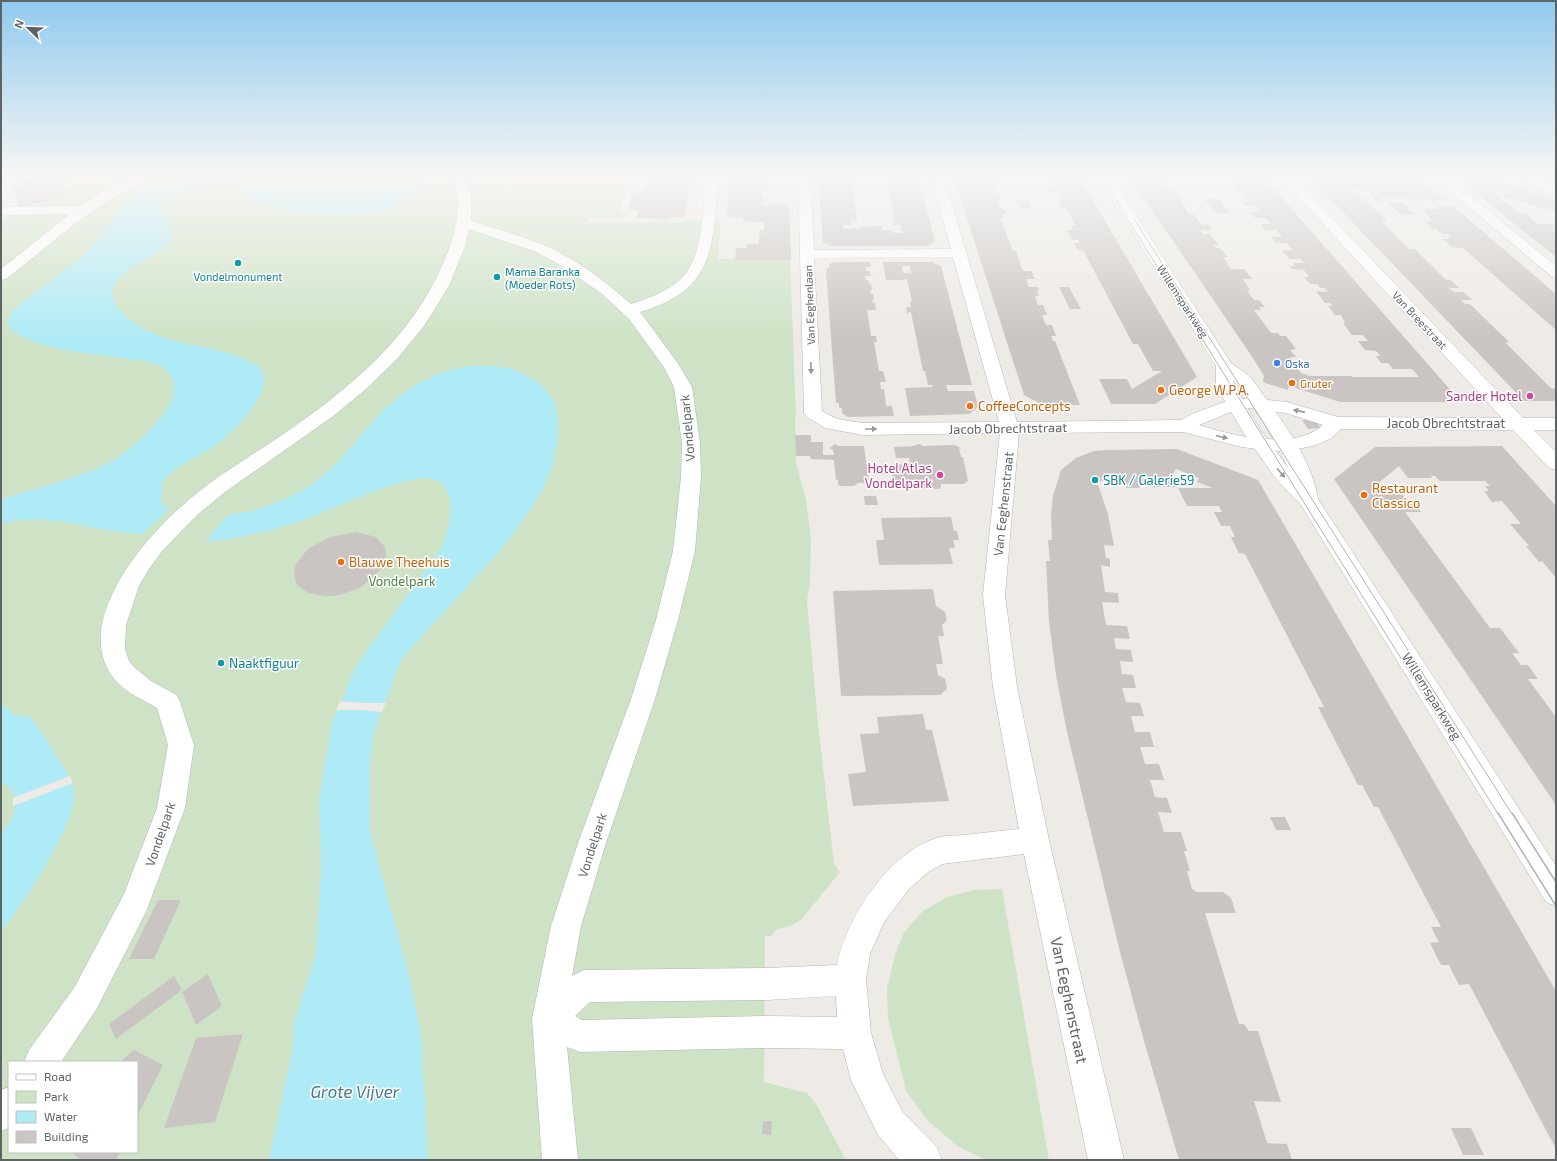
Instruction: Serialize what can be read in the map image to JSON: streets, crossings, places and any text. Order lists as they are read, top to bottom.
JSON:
{
  "streets": {
    "street": [
      "Willemsparkweg",
      "Van Eeghenlaan",
      "Van Breestraat",
      "Jacob Obrechtstraat",
      "Vondelpark",
      "Van Eeghenstraat"
    ]
  },
  "crossings": [
    ["Willemsparkweg", "Jacob Obrechtstraat"],
    ["Van Eeghenlaan", "Jacob Obrechtstraat"],
    ["Van Breestraat", "Jacob Obrechtstraat"],
    ["Jacob Obrechtstraat", "Van Eeghenstraat"]
  ],
  "one_way": ["Van Eeghenlaan"],
  "water": ["Grote Vijver"],
  "parks": ["Vondelpark"],
  "places": [
    "Vondelmonument",
    "Mama Baranka (Moeder Rots)",
    "Oska",
    "Gruter",
    "George W.P.A.",
    "Sander Hotel",
    "CoffeeConcepts",
    "Hotel Atlas Vondelpark",
    "SBK / Galerie59",
    "Restaurant Classico",
    "Blauwe Theehuis",
    "Naaktfiguur"
  ],
  "legend": [
    "Road",
    "Park",
    "Water",
    "Building"
  ],
  "north": "top left"
}
